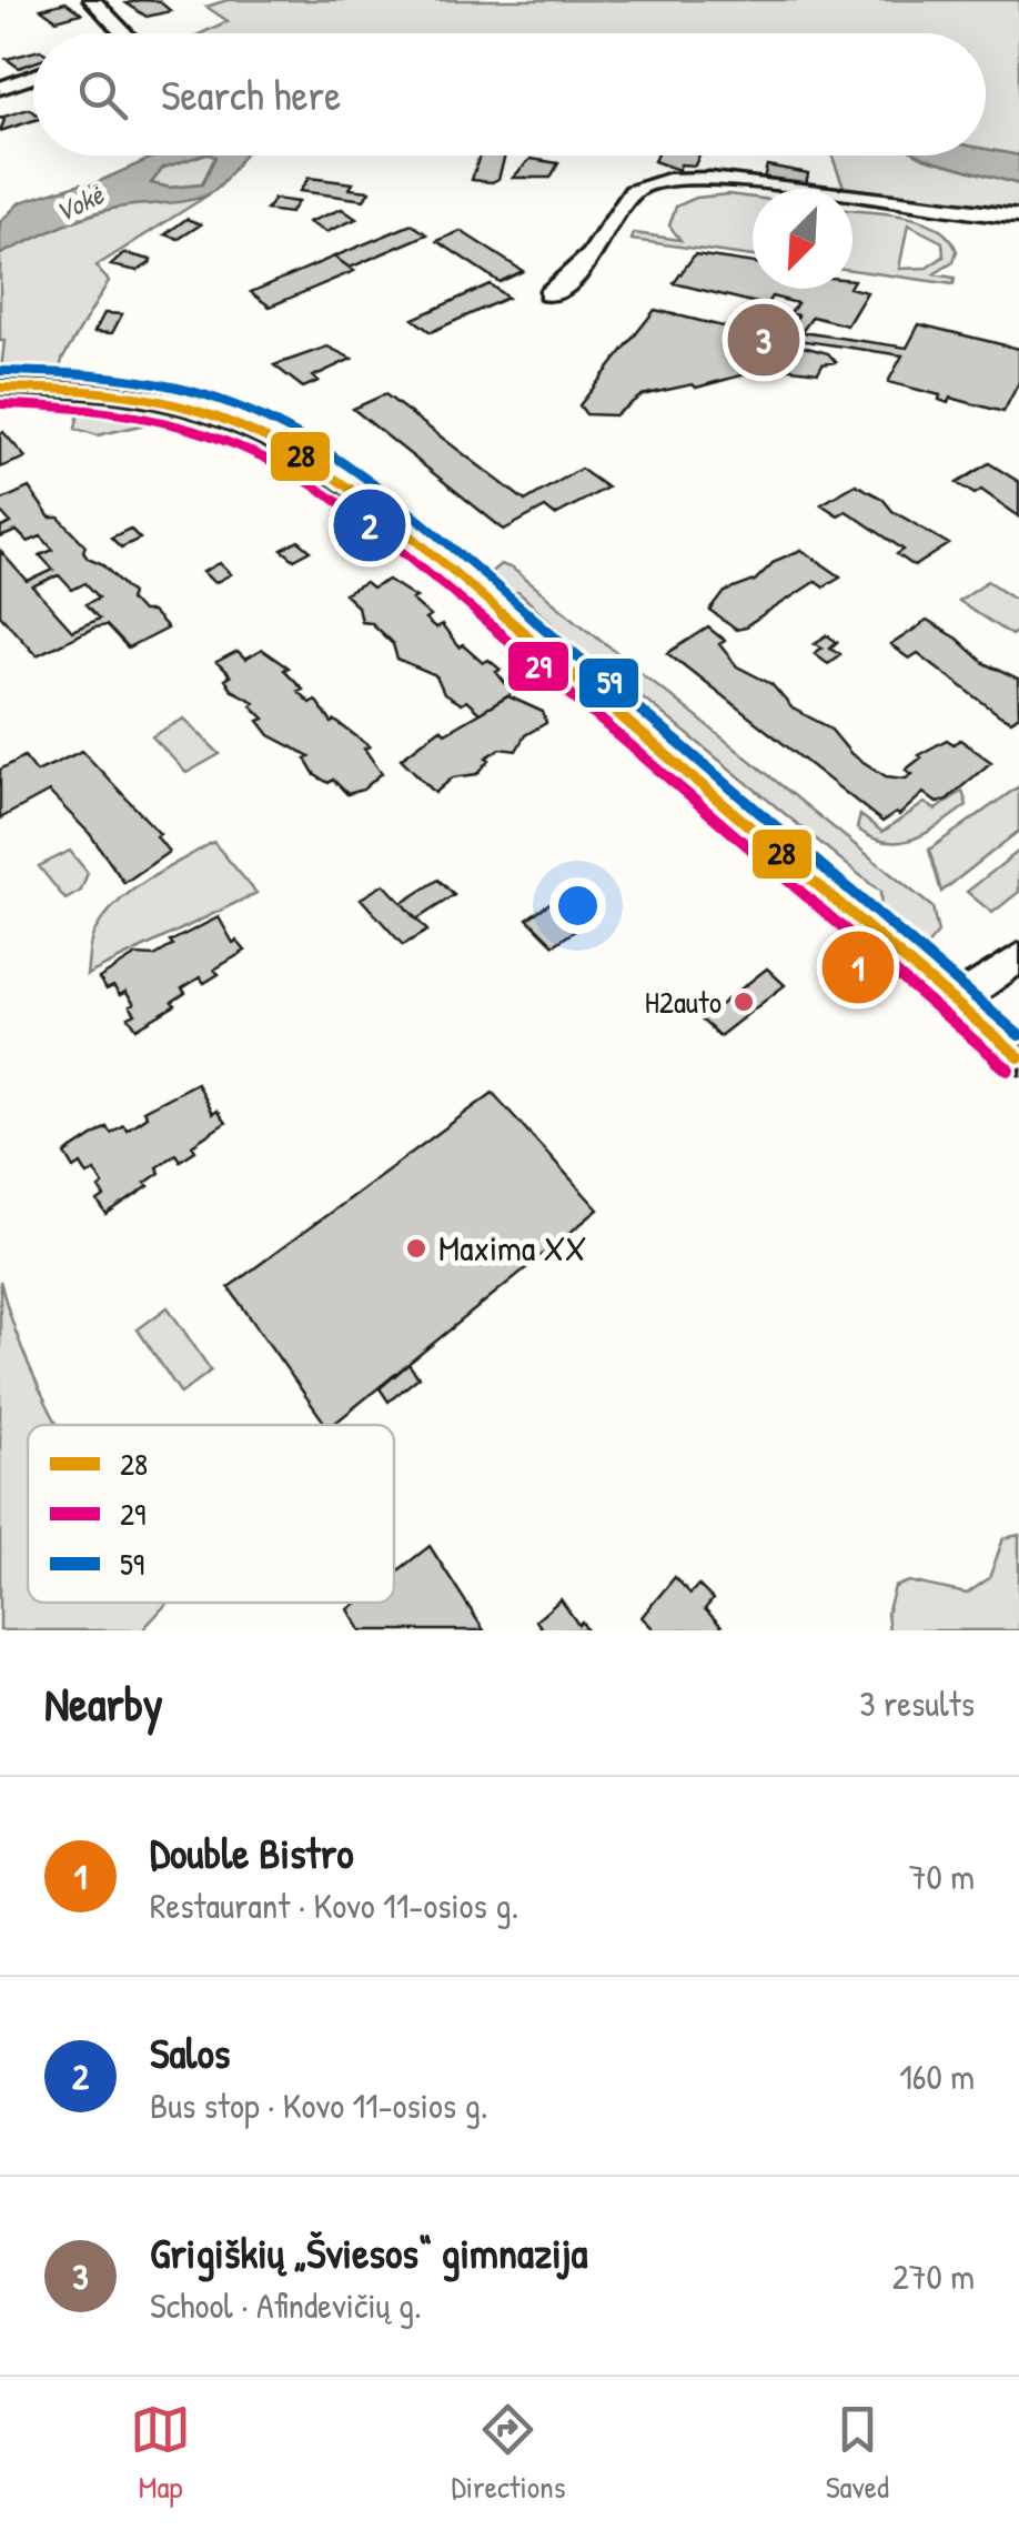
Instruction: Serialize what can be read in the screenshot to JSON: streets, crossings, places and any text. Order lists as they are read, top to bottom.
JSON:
{
  "water": ["Vokė"],
  "places": ["H2auto", "Maxima XX"],
  "lines": ["transit line 59", "transit line 28", "transit line 29"],
  "legend": ["28", "29", "59"],
  "north": "bottom left",
  "page": {
    "search": "Search here",
    "pins": ["3", "2", "1"],
    "heading": ["Nearby", "3 results"],
    "list": [
      {
        "mark": "1",
        "name": "Double Bistro",
        "note": "Restaurant · Kovo 11-osios g.",
        "value": "70 m"
      },
      {
        "mark": "2",
        "name": "Salos",
        "note": "Bus stop · Kovo 11-osios g.",
        "value": "160 m"
      },
      {
        "mark": "3",
        "name": "Grigiškių „Šviesos“ gimnazija",
        "note": "School · Afindevičių g.",
        "value": "270 m"
      }
    ],
    "nav": ["Map", "Directions", "Saved"]
  }
}
